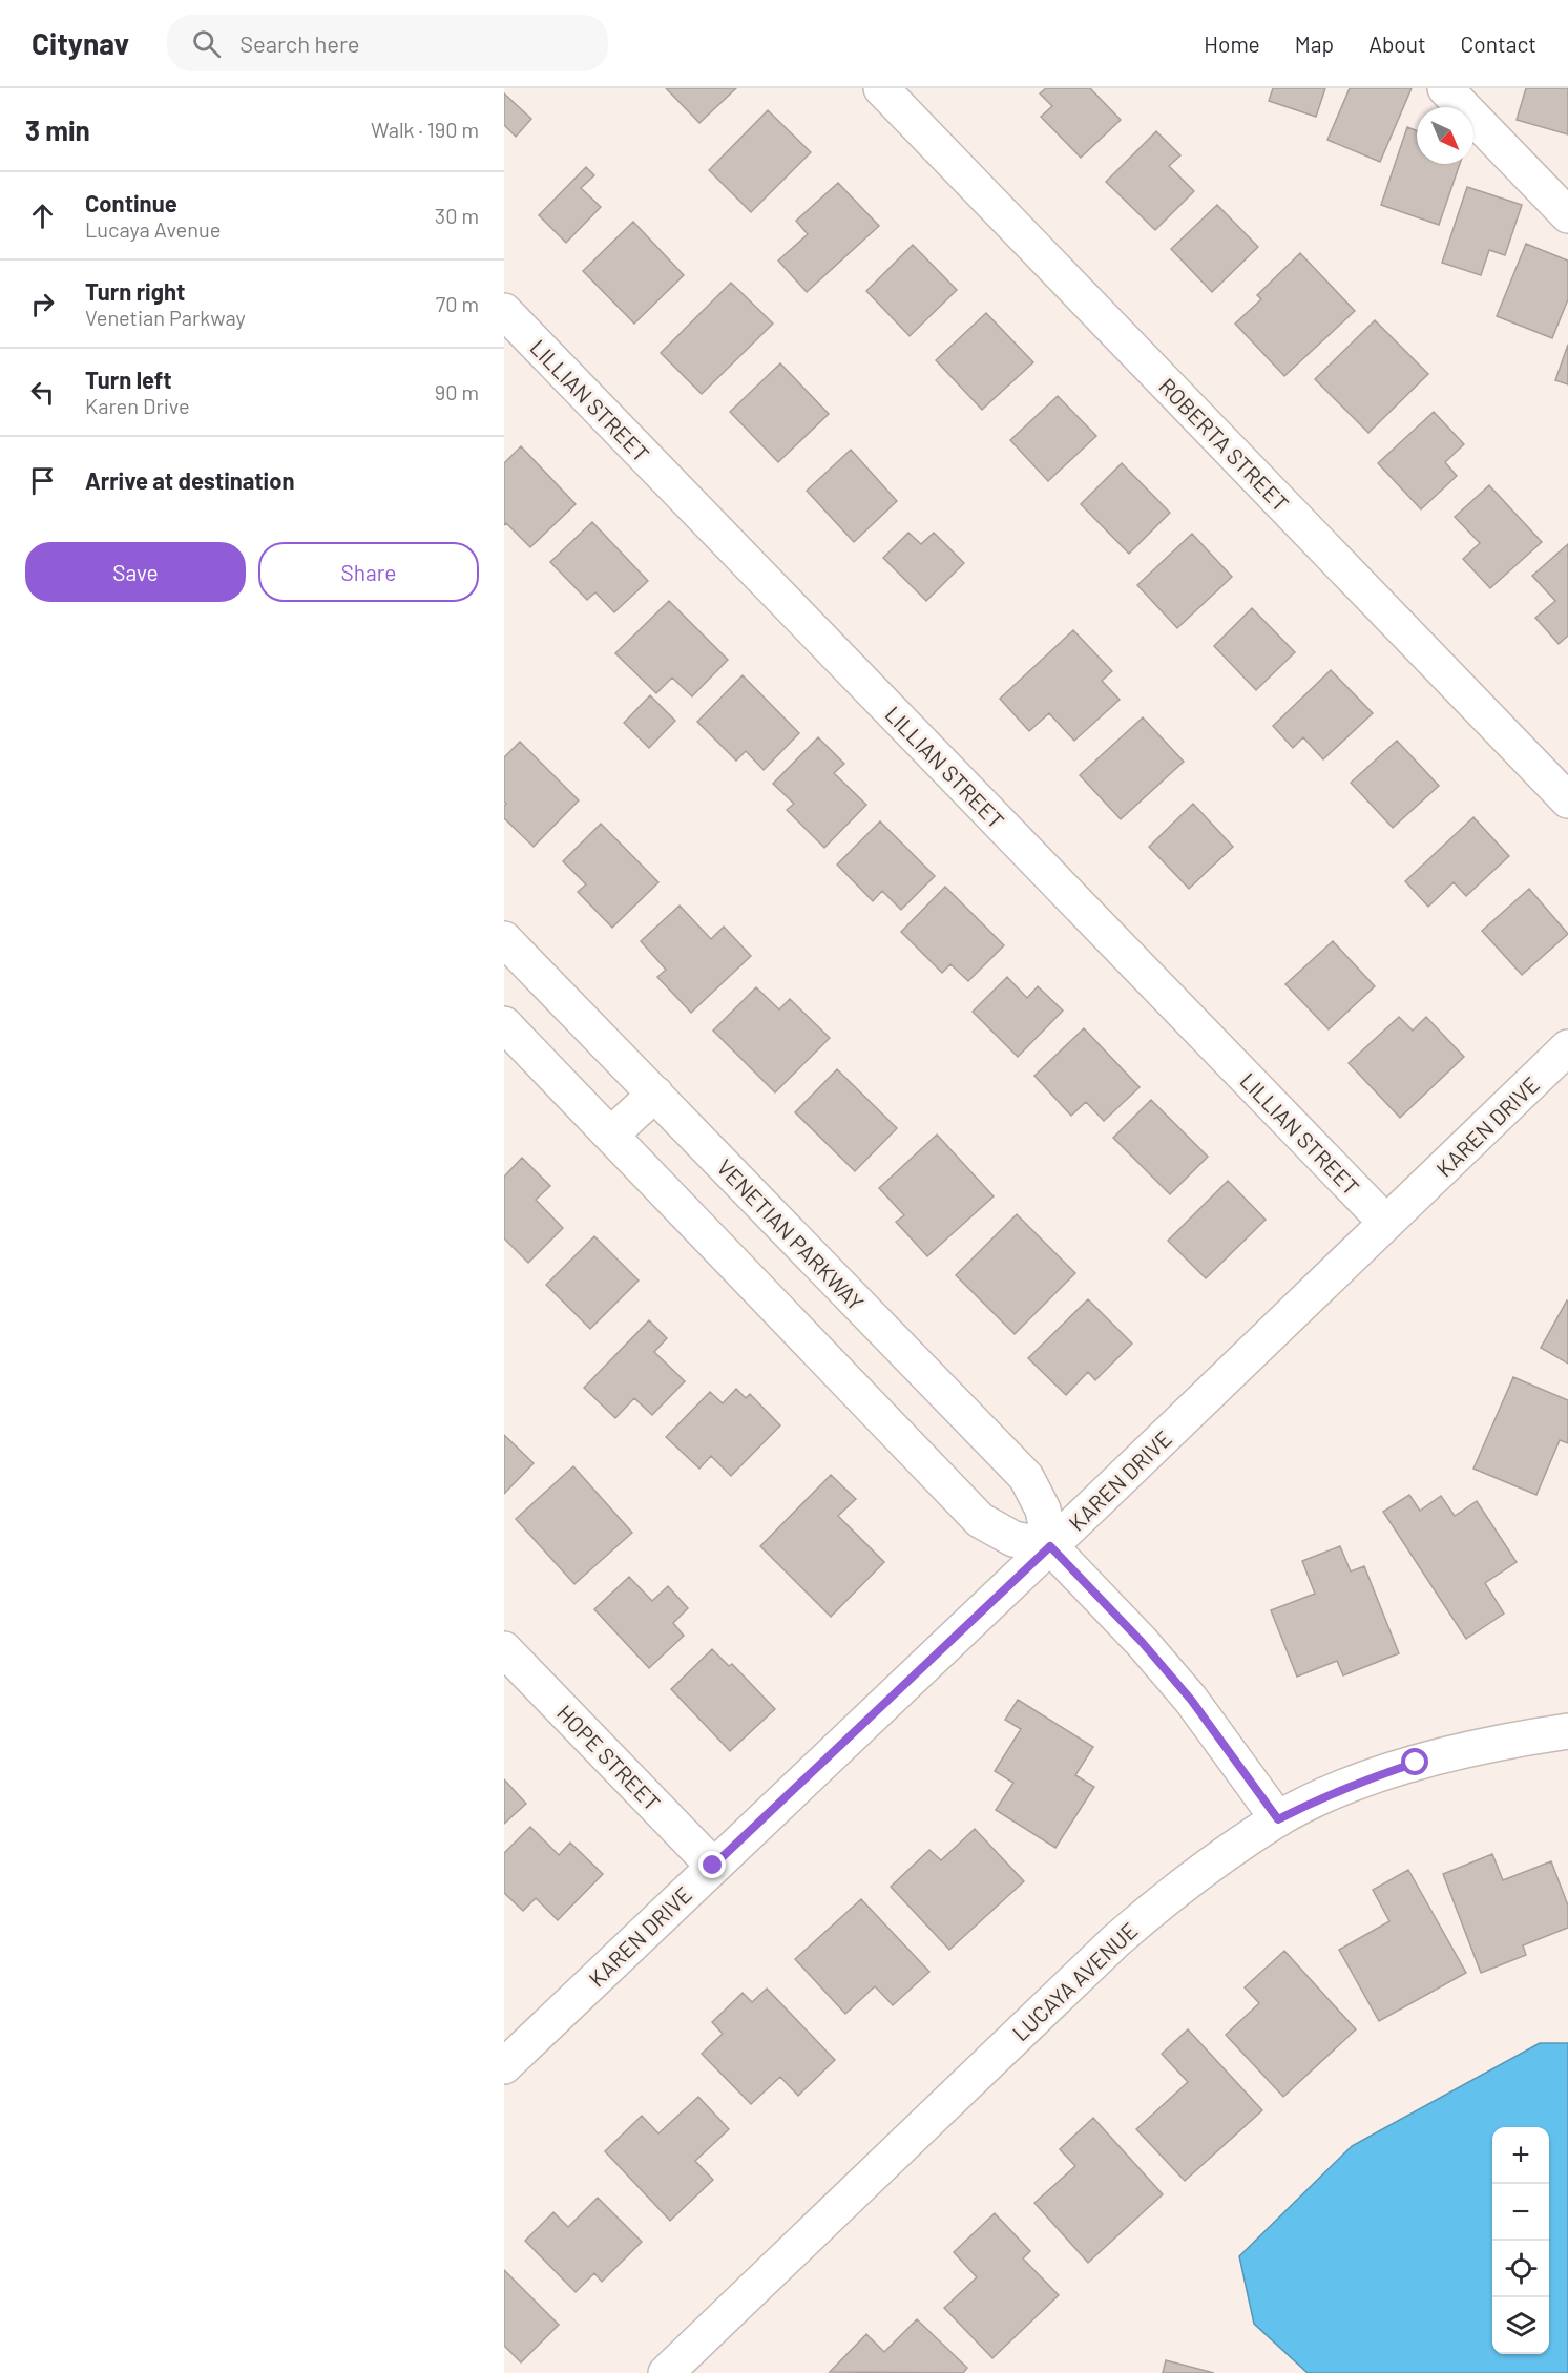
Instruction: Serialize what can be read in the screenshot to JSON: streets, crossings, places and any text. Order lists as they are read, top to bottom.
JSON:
{
  "streets": {
    "street": [
      "LILLIAN STREET",
      "ROBERTA STREET",
      "KAREN DRIVE",
      "VENETIAN PARKWAY",
      "HOPE STREET",
      "LUCAYA AVENUE"
    ]
  },
  "crossings": [
    ["LILLIAN STREET", "KAREN DRIVE"],
    ["KAREN DRIVE", "VENETIAN PARKWAY"],
    ["KAREN DRIVE", "HOPE STREET"]
  ],
  "north": "bottom right",
  "page": {
    "header": "Citynav",
    "search": "Search here",
    "nav": [
      "Home",
      "Map",
      "About",
      "Contact"
    ],
    "heading": ["3 min", "Walk · 190 m"],
    "list": [
      ["Continue", "Lucaya Avenue", "30 m"],
      ["Turn right", "Venetian Parkway", "70 m"],
      ["Turn left", "Karen Drive", "90 m"],
      "Arrive at destination"
    ],
    "buttons": ["Save", "Share"],
    "map_buttons": ["+", "−"]
  }
}
